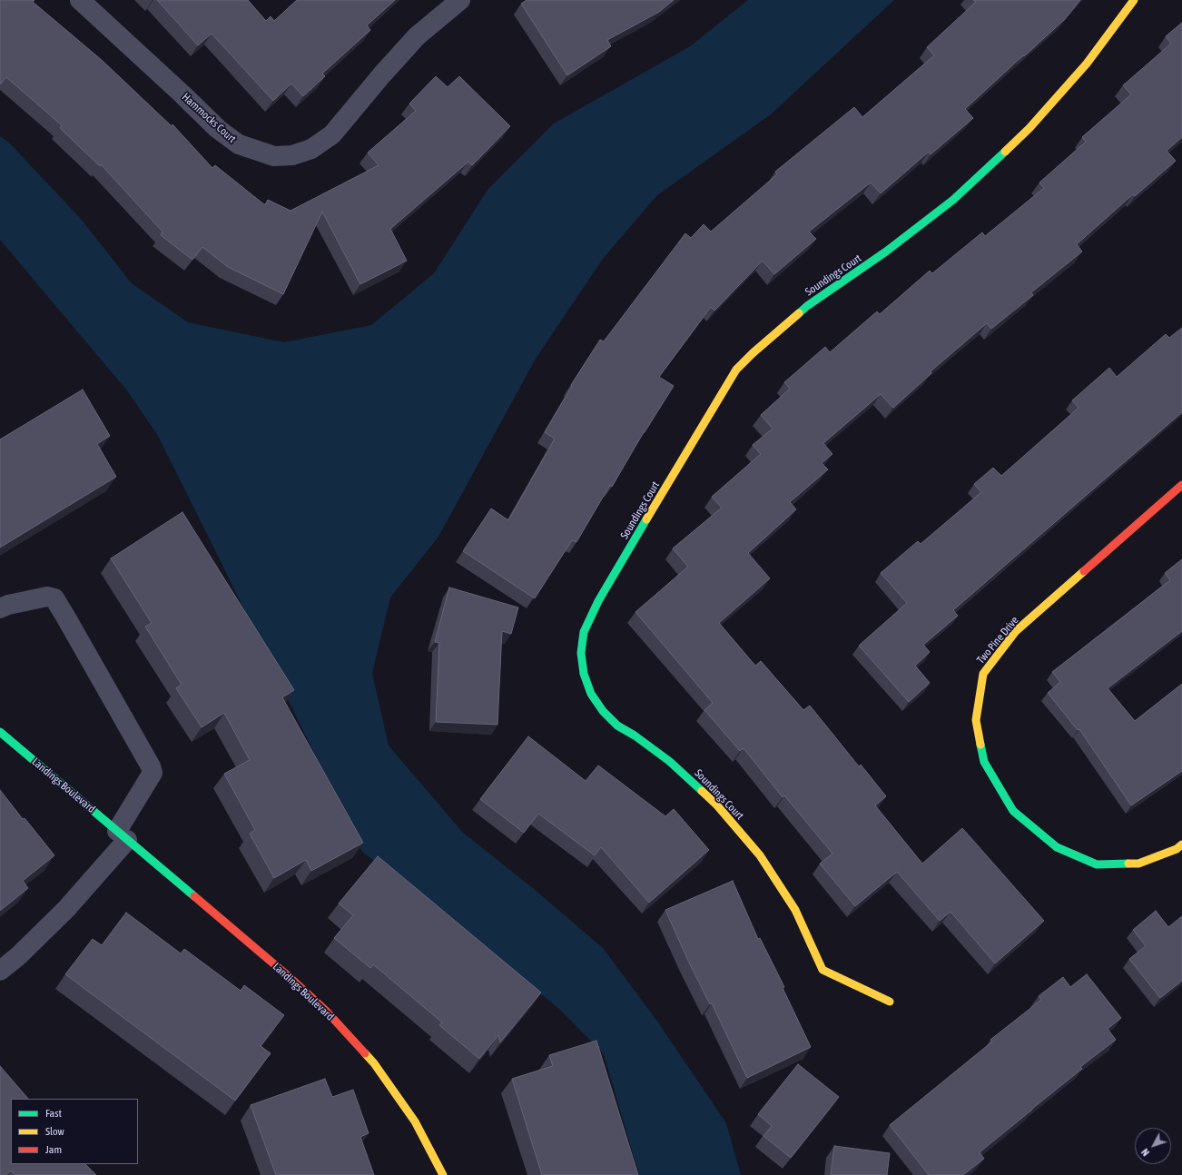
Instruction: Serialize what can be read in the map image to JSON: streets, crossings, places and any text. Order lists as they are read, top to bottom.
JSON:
{
  "streets": {
    "street": [
      "Hammocks Court",
      "Soundings Court",
      "Two Pine Drive",
      "Landings Boulevard"
    ]
  },
  "legend": ["Fast", "Slow", "Jam"],
  "north": "bottom left"
}
